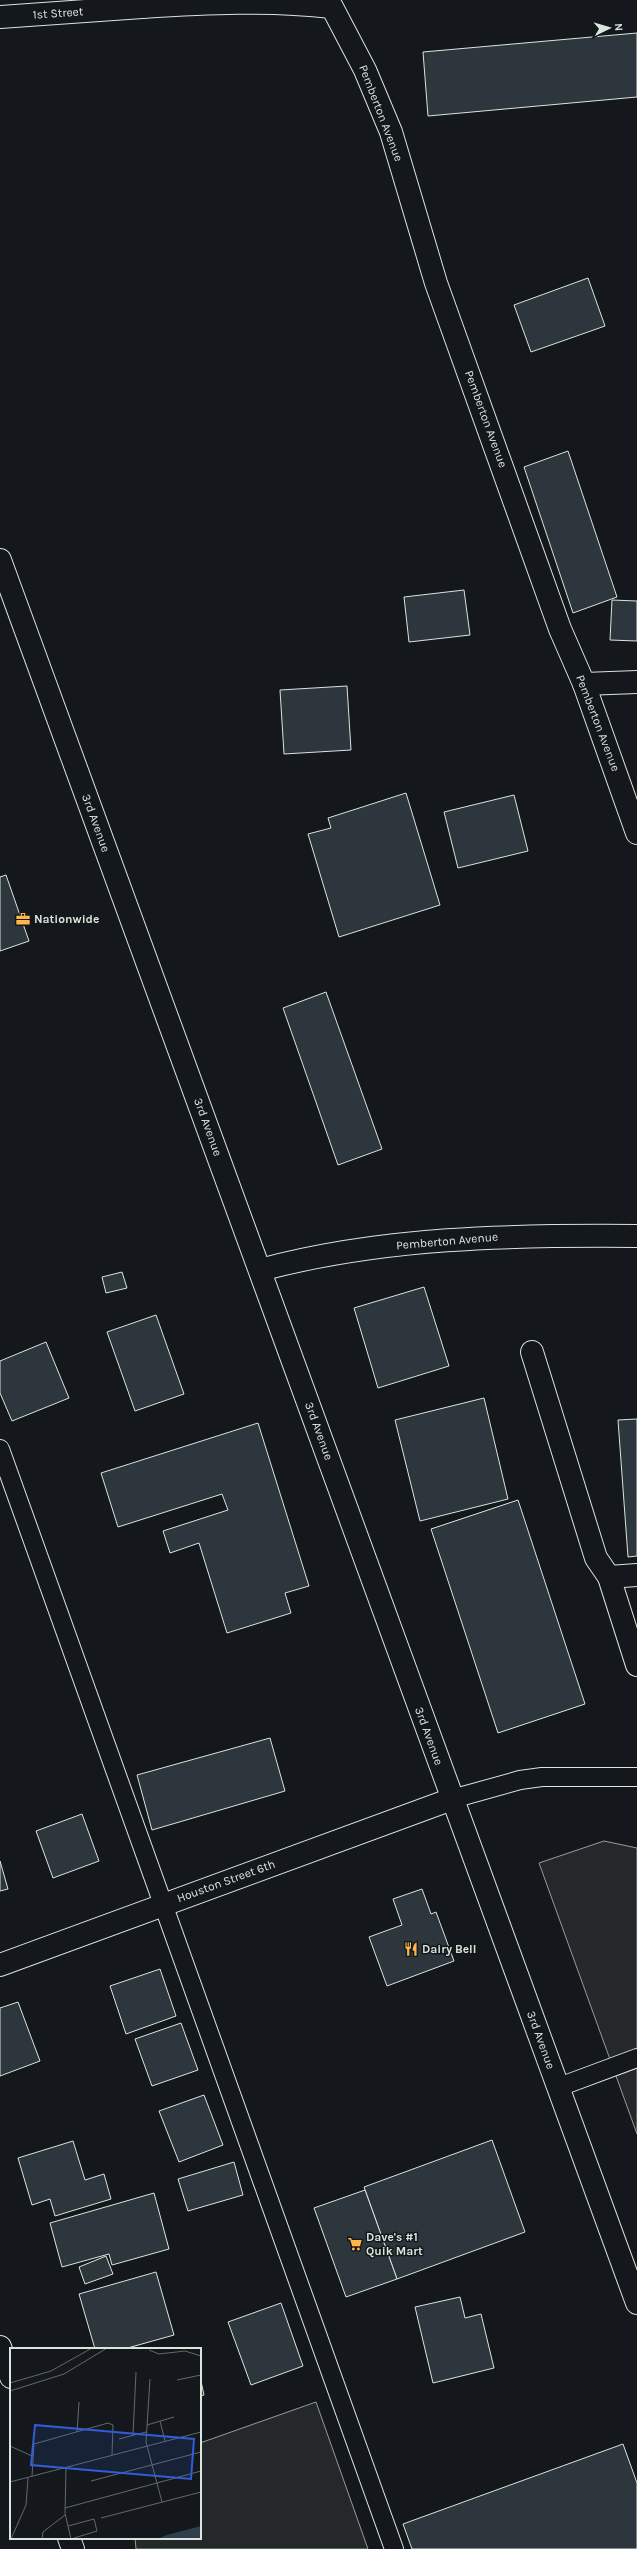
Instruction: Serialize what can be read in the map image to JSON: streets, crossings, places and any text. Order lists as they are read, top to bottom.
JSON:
{
  "streets": {
    "street": [
      "1st Street",
      "Pemberton Avenue",
      "3rd Avenue",
      "Houston Street 6th"
    ]
  },
  "crossings": [
    ["1st Street", "Pemberton Avenue"],
    ["Pemberton Avenue", "3rd Avenue"],
    ["3rd Avenue", "Houston Street 6th"]
  ],
  "places": {
    "office": ["Nationwide"],
    "restaurant": ["Dairy Bell"],
    "supermarket": ["Dave's #1 Quik Mart"]
  },
  "north": "right"
}
